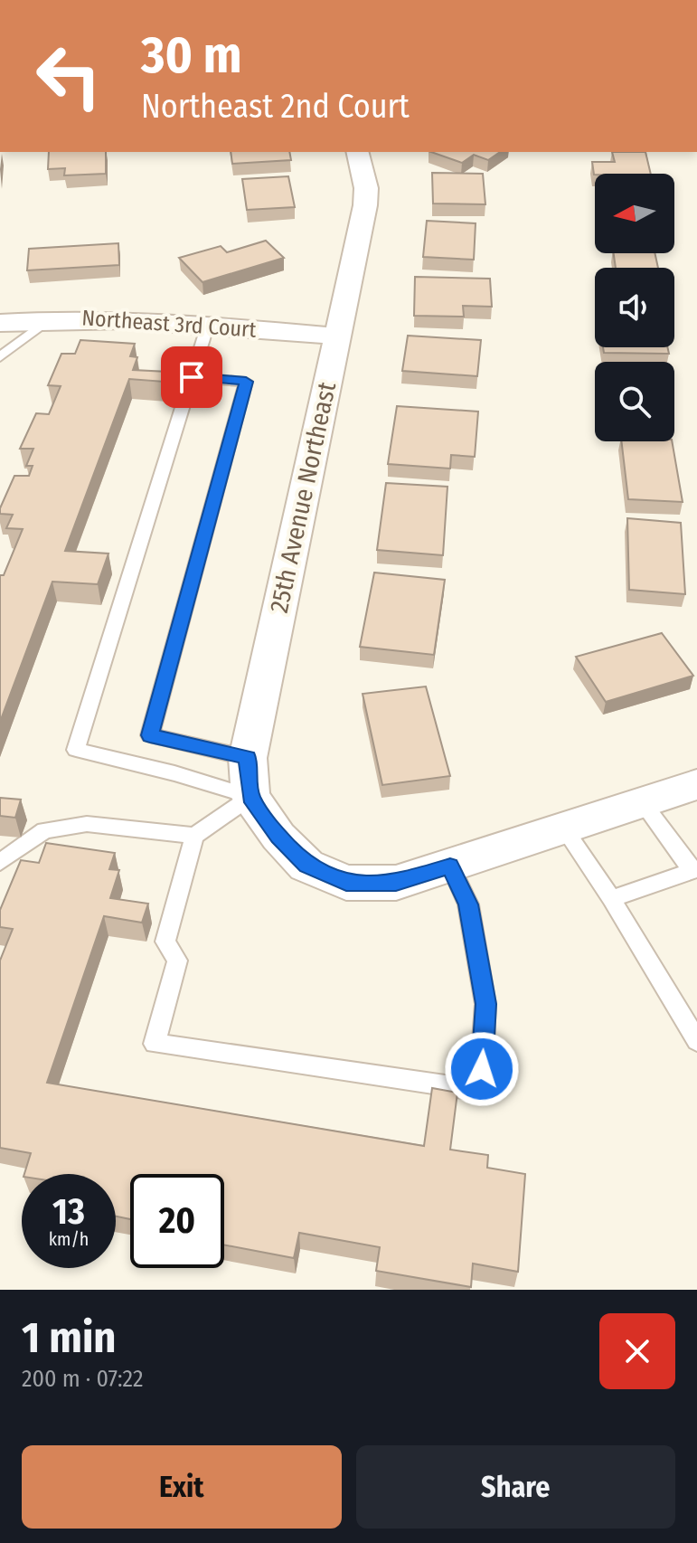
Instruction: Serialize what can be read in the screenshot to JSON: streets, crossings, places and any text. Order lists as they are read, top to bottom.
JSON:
{
  "streets": {
    "street": ["Northeast 3rd Court", "25th Avenue Northeast"]
  },
  "crossings": [
    ["Northeast 3rd Court", "25th Avenue Northeast"]
  ],
  "north": "left",
  "page": {
    "turn": ["30 m", "Northeast 2nd Court"],
    "speed": "13 km/h",
    "limit": "20",
    "heading": ["1 min", "200 m · 07:22"],
    "buttons": ["Exit", "Share"]
  }
}
